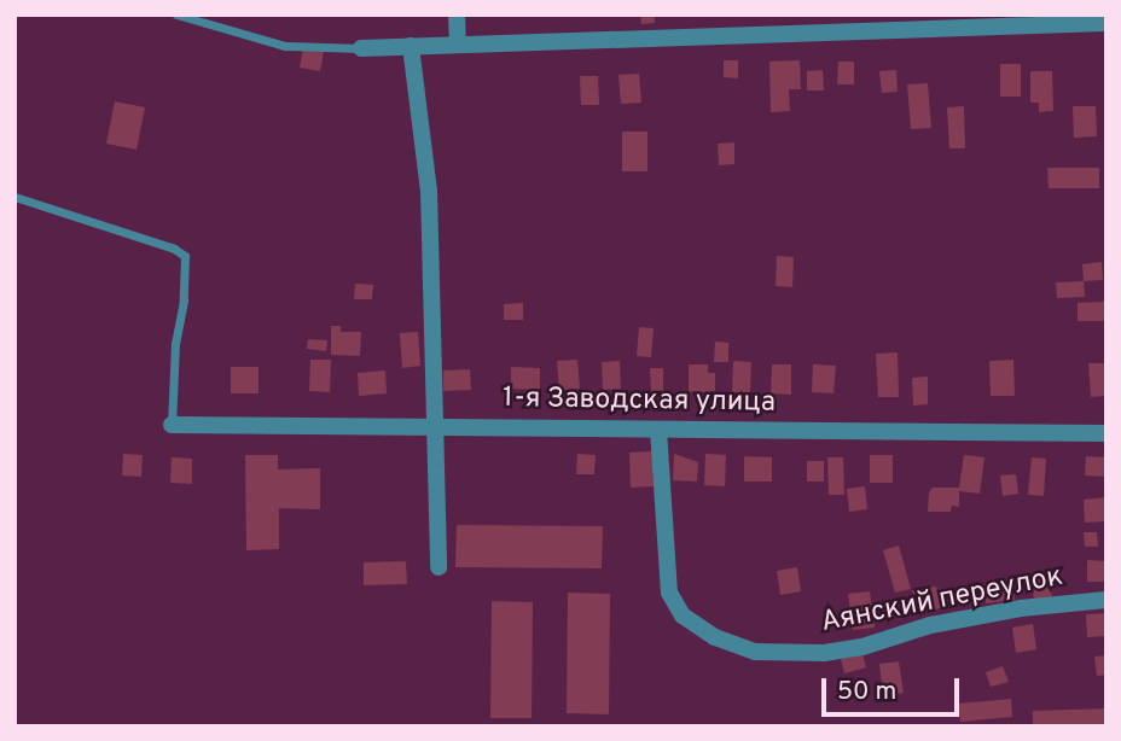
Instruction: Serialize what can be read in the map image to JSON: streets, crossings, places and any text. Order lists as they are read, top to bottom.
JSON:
{
  "streets": {
    "street": ["1-я Заводская улица", "Аянский переулок"]
  },
  "crossings": [
    ["1-я Заводская улица", "Аянский переулок"]
  ],
  "scale_bar": "50 m"
}
